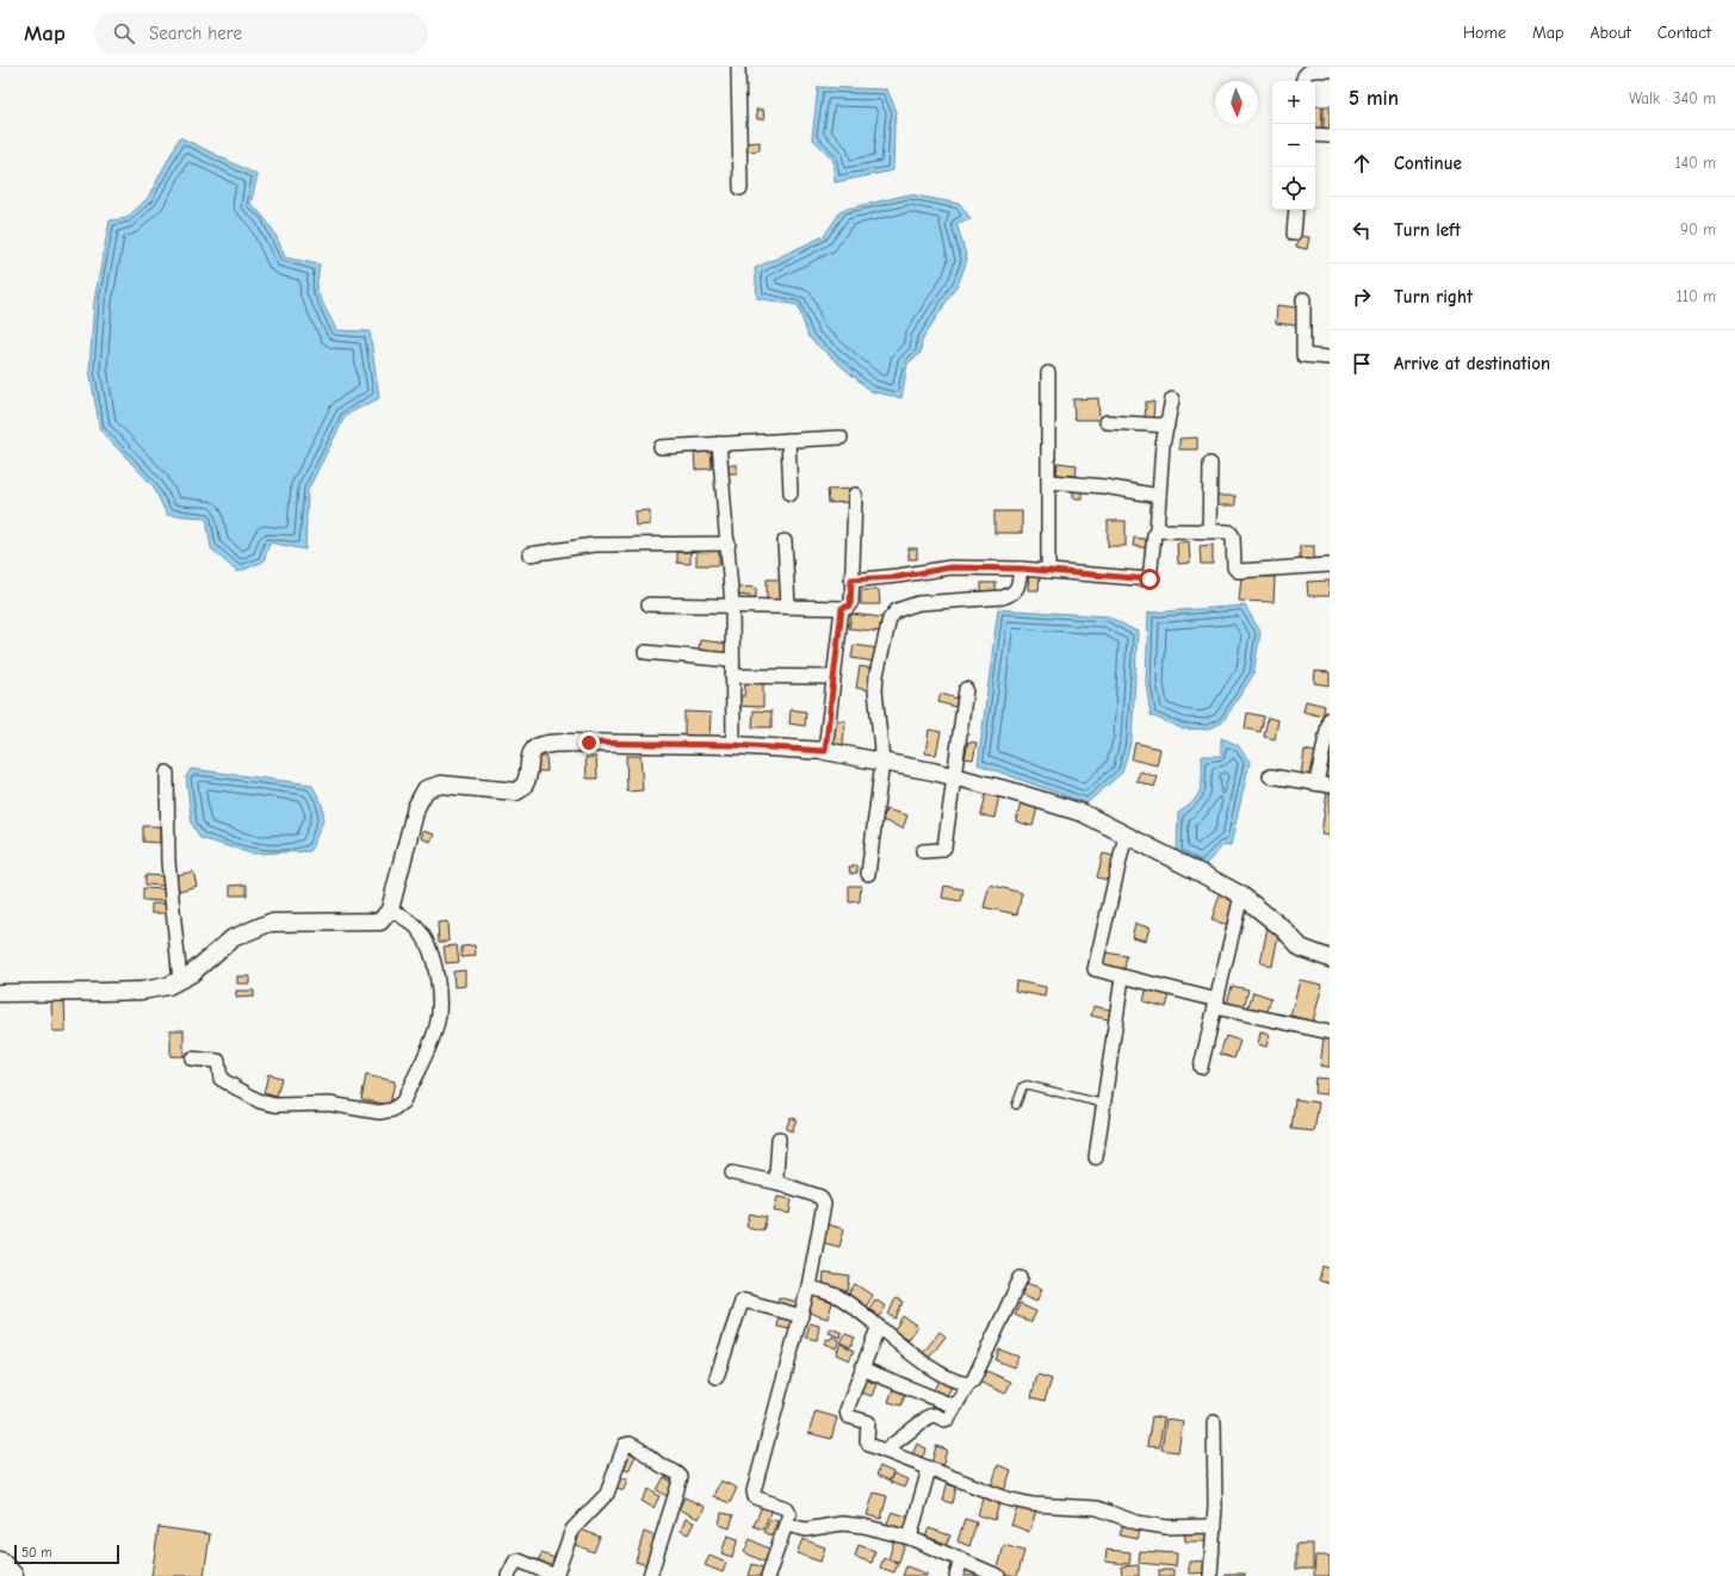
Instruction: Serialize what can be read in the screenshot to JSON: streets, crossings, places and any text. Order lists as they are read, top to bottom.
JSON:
{
  "scale_bar": "50 m",
  "north": "bottom",
  "page": {
    "header": "Map",
    "search": "Search here",
    "nav": [
      "Home",
      "Map",
      "About",
      "Contact"
    ],
    "heading": ["5 min", "Walk · 340 m"],
    "map_buttons": ["+", "−"],
    "list": [
      ["Continue", "140 m"],
      ["Turn left", "90 m"],
      ["Turn right", "110 m"],
      "Arrive at destination"
    ],
    "scale": "50 m"
  }
}
